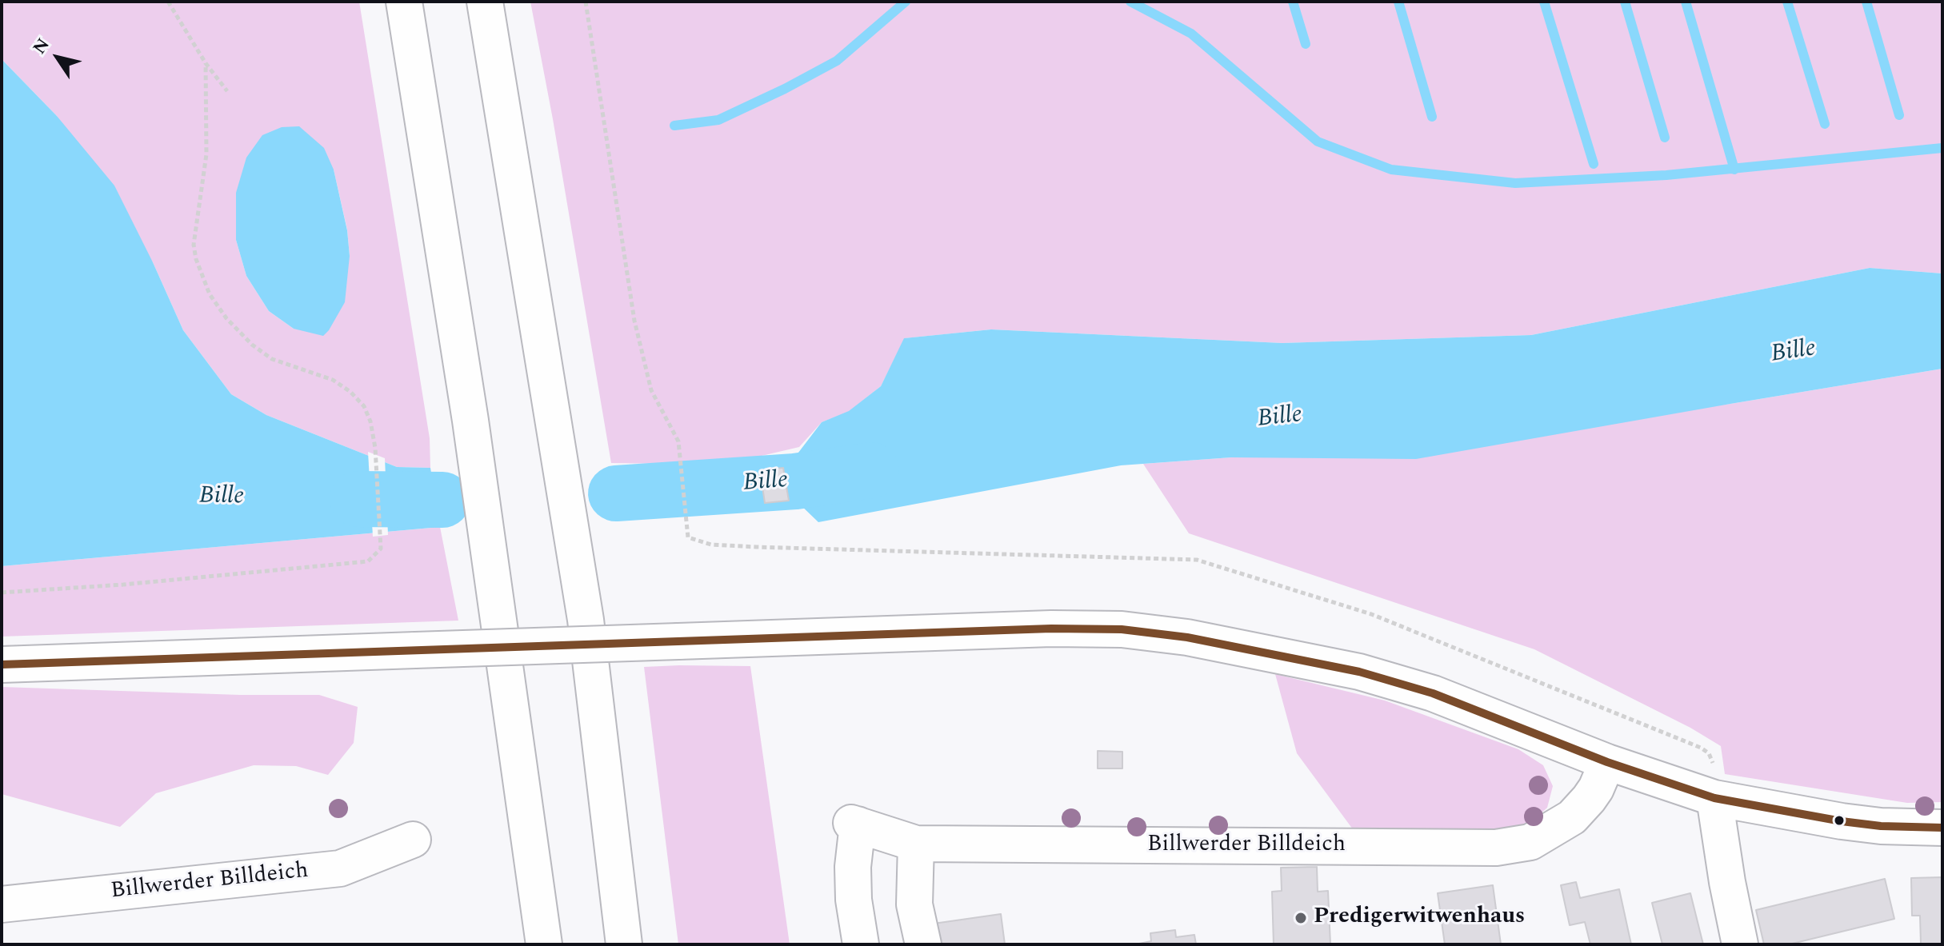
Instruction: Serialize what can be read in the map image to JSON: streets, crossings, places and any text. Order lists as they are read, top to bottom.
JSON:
{
  "streets": {
    "main road": ["Billwerder Billdeich"]
  },
  "water": ["Bille"],
  "places": ["Predigerwitwenhaus"],
  "north": "top left"
}
